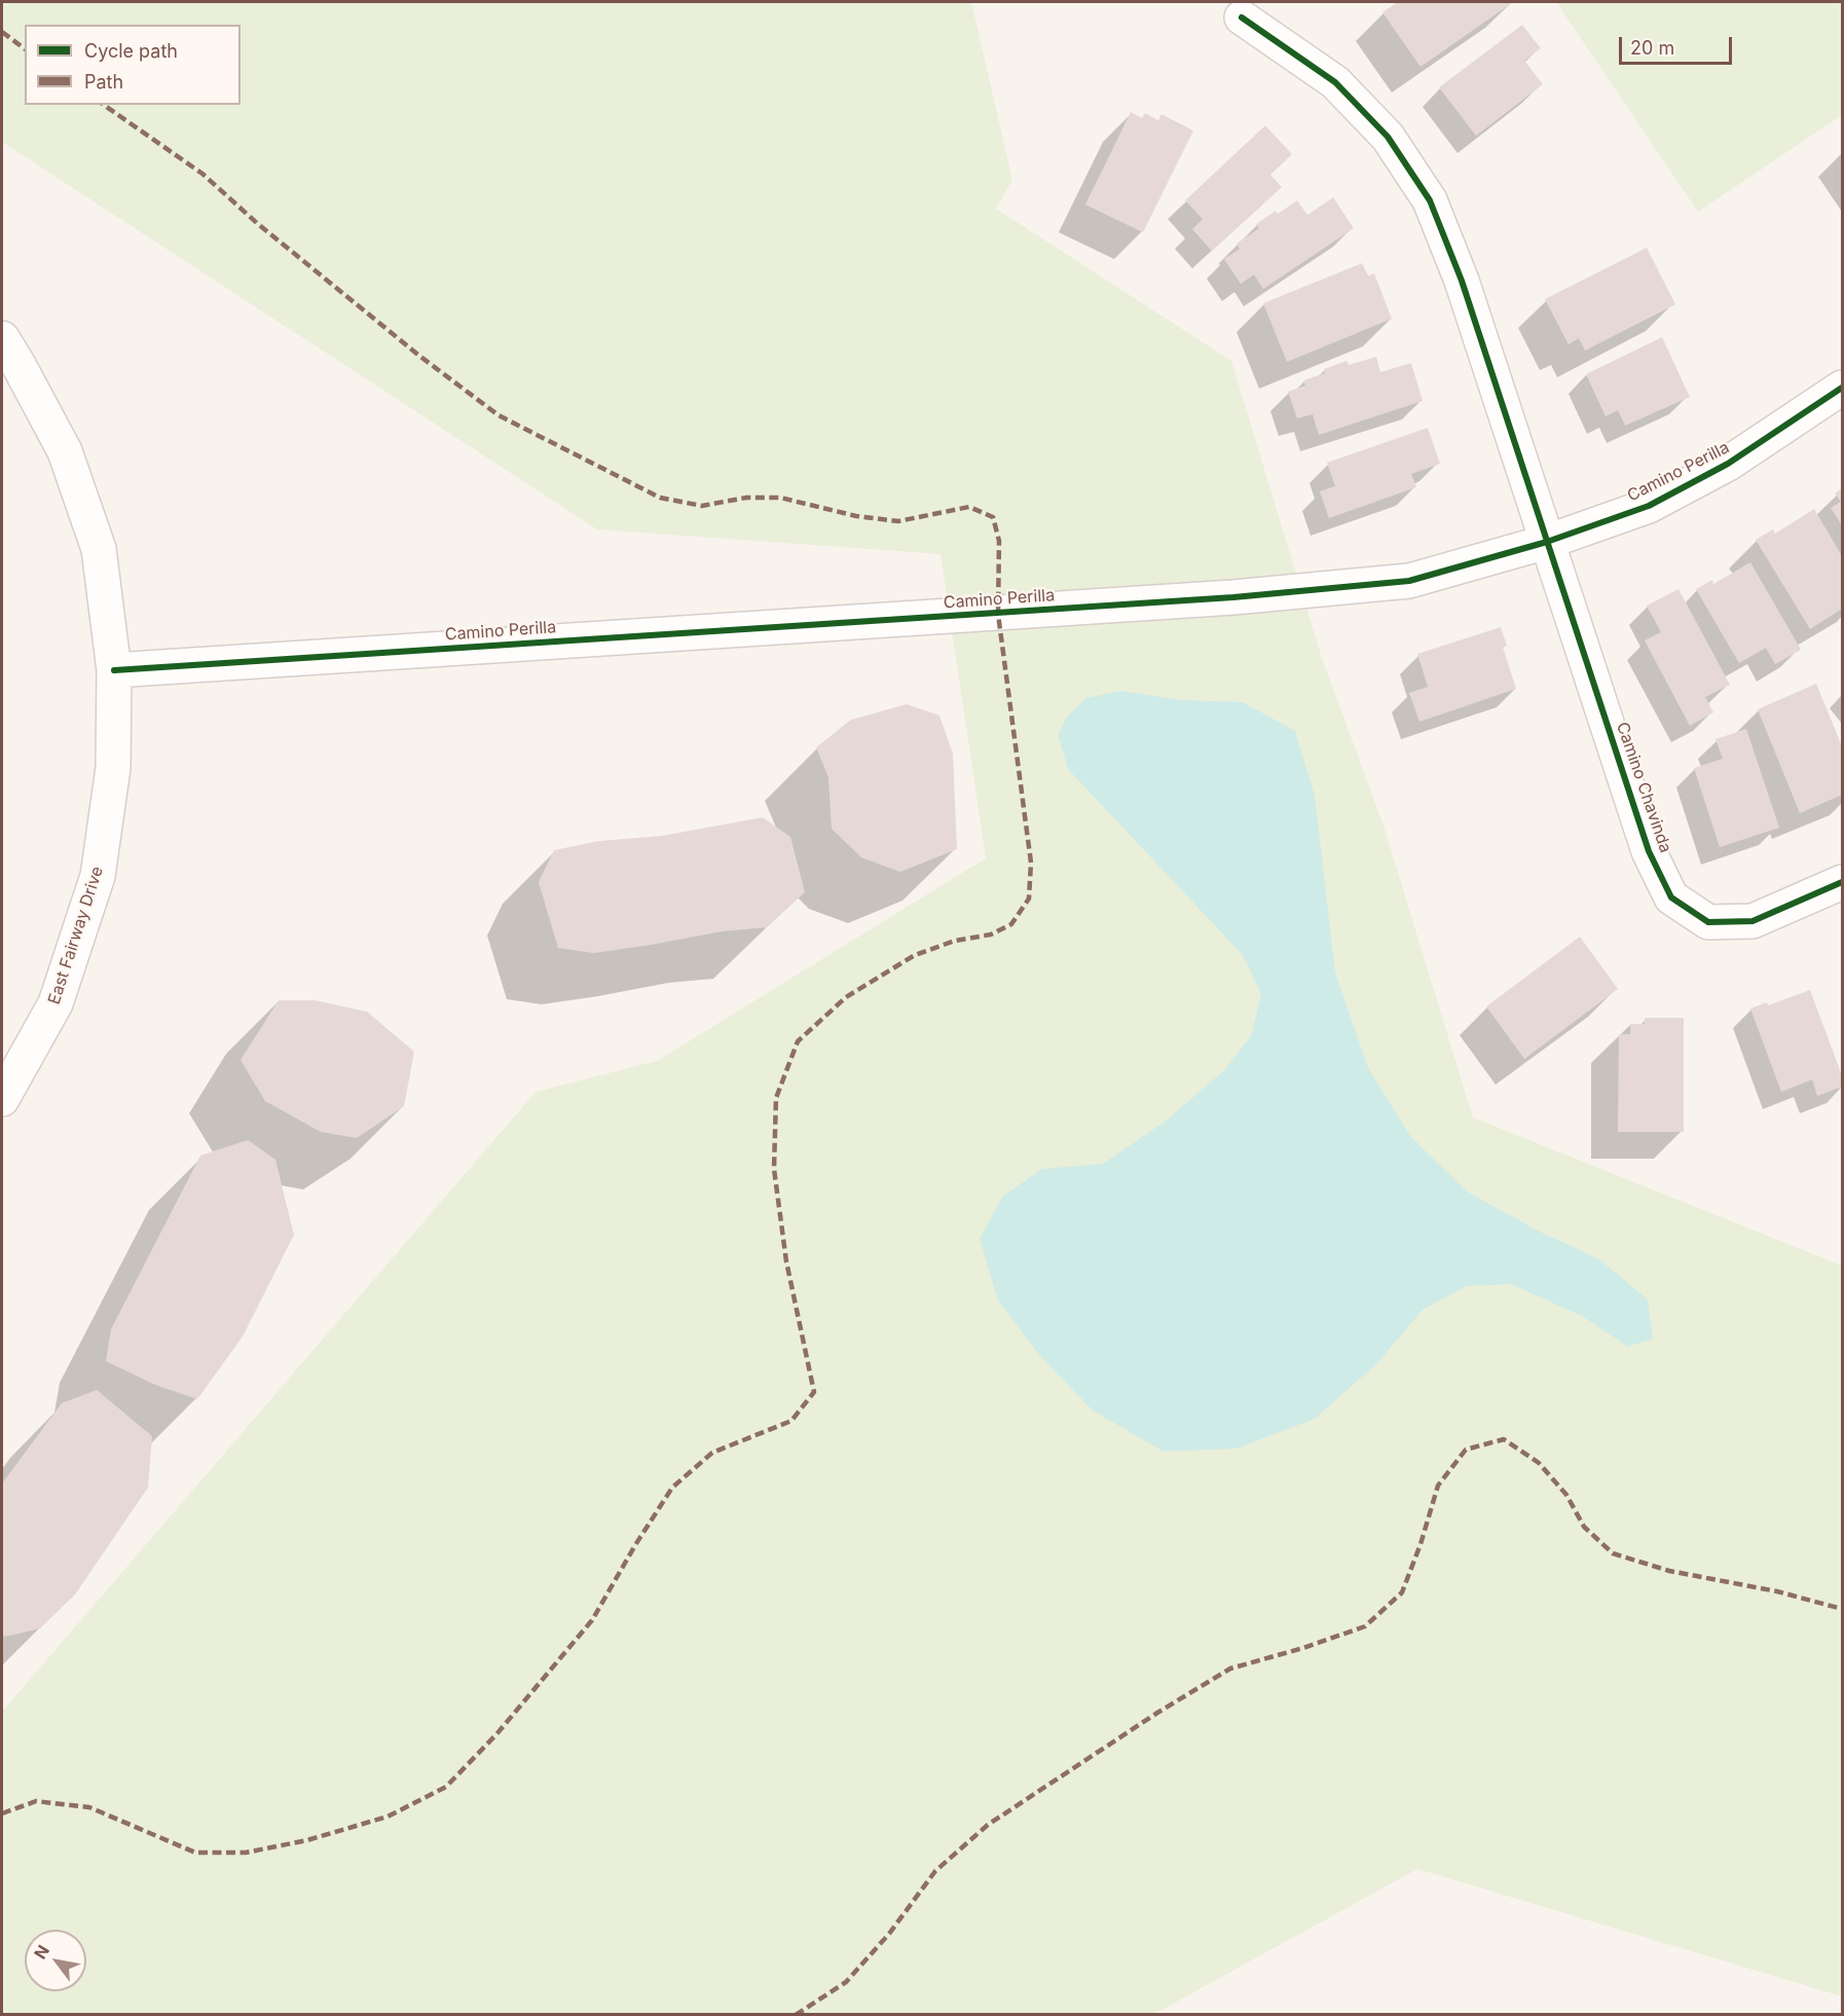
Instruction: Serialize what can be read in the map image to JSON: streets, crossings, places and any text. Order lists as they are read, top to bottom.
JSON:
{
  "streets": {
    "street": ["Camino Perilla", "Camino Chavinda", "East Fairway Drive"]
  },
  "crossings": [
    ["Camino Perilla", "Camino Chavinda"],
    ["Camino Perilla", "East Fairway Drive"]
  ],
  "legend": ["Cycle path", "Path"],
  "scale_bar": "20 m",
  "north": "top left"
}
